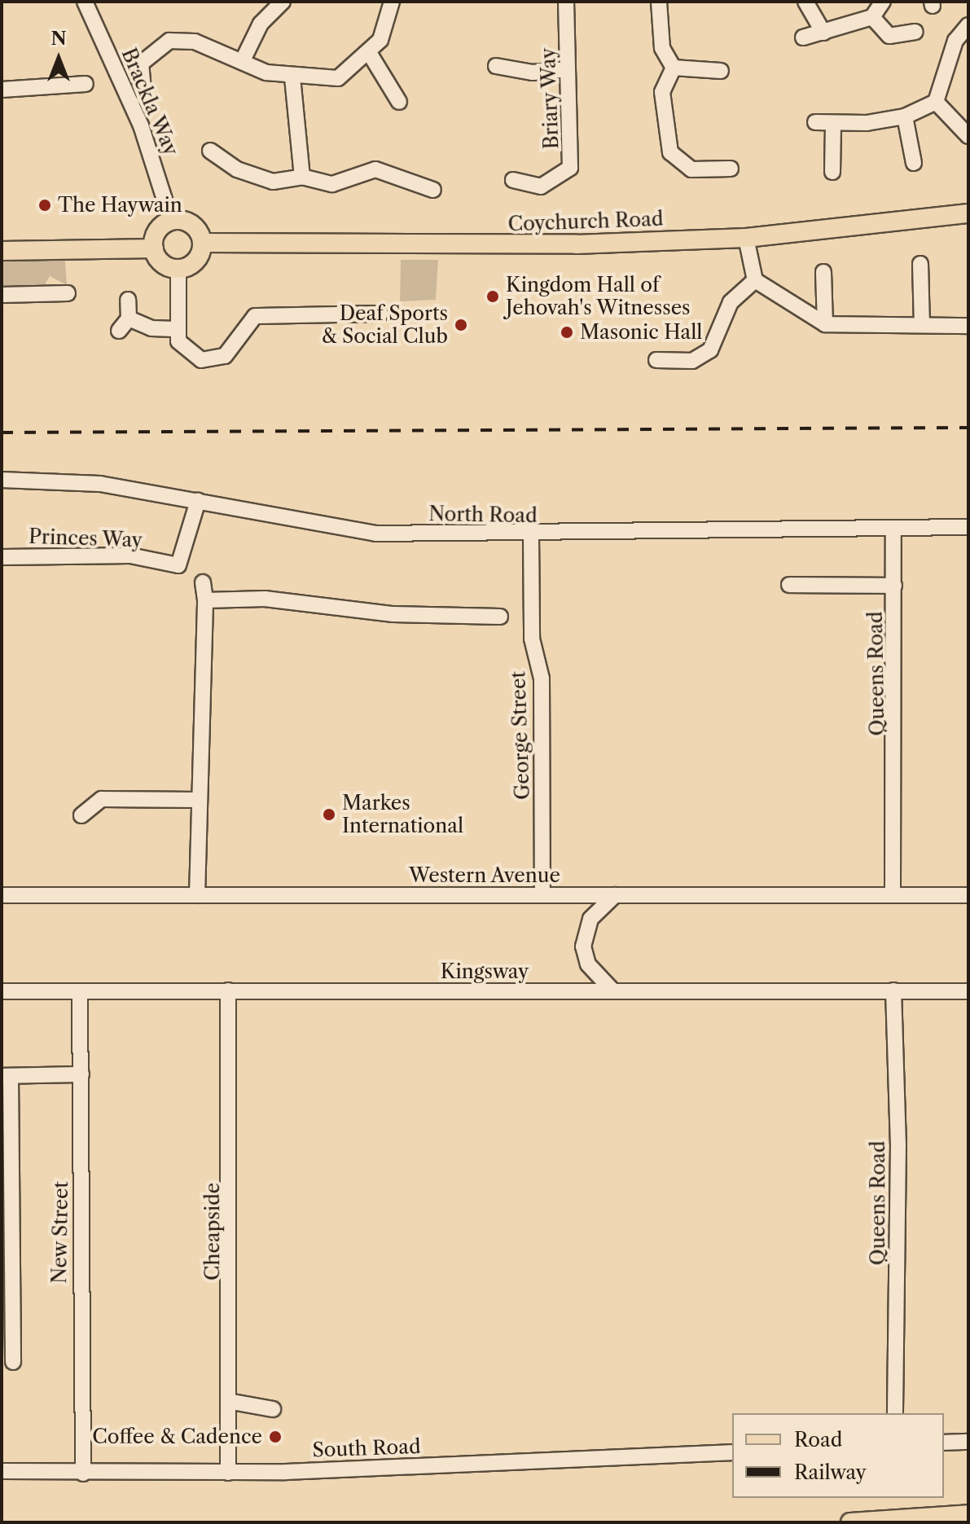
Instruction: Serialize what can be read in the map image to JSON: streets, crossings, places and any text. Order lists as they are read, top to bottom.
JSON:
{
  "streets": {
    "main road": ["Coychurch Road"],
    "street": [
      "Briary Way",
      "Brackla Way",
      "North Road",
      "Princes Way",
      "Queens Road",
      "George Street",
      "Western Avenue",
      "Kingsway",
      "Cheapside",
      "New Street",
      "South Road"
    ]
  },
  "crossings": [
    ["Brackla Way", "Coychurch Road"],
    ["North Road", "Princes Way"],
    ["North Road", "Queens Road"],
    ["North Road", "George Street"],
    ["Queens Road", "Western Avenue"],
    ["Queens Road", "Kingsway"],
    ["George Street", "Western Avenue"],
    ["Kingsway", "Cheapside"],
    ["Kingsway", "New Street"],
    ["Cheapside", "South Road"],
    ["New Street", "South Road"]
  ],
  "places": [
    "The Haywain",
    "Kingdom Hall of Jehovah's Witnesses",
    "Deaf Sports & Social Club",
    "Masonic Hall",
    "Markes International",
    "Coffee & Cadence"
  ],
  "legend": ["Road", "Railway"],
  "north": "top"
}
